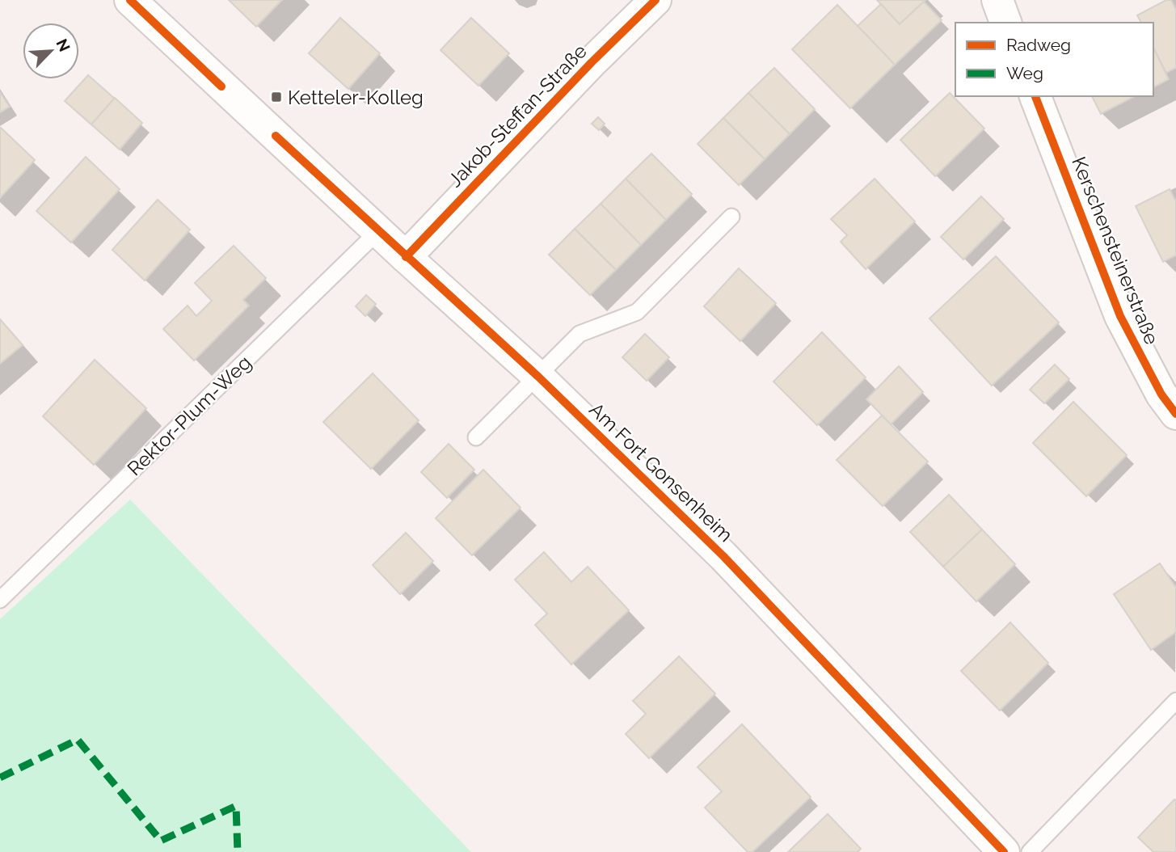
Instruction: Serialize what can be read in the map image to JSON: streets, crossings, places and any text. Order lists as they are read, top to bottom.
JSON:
{
  "streets": {
    "street": ["Jakob-Steffan-Straße", "Kerschensteinerstraße", "Am Fort Gonsenheim"],
    "lane": ["Rektor-Plum-Weg"]
  },
  "crossings": [
    ["Jakob-Steffan-Straße", "Am Fort Gonsenheim"],
    ["Rektor-Plum-Weg", "Am Fort Gonsenheim"]
  ],
  "places": {
    "transit": ["Ketteler-Kolleg"]
  },
  "legend": ["Radweg", "Weg"],
  "north": "top right"
}
